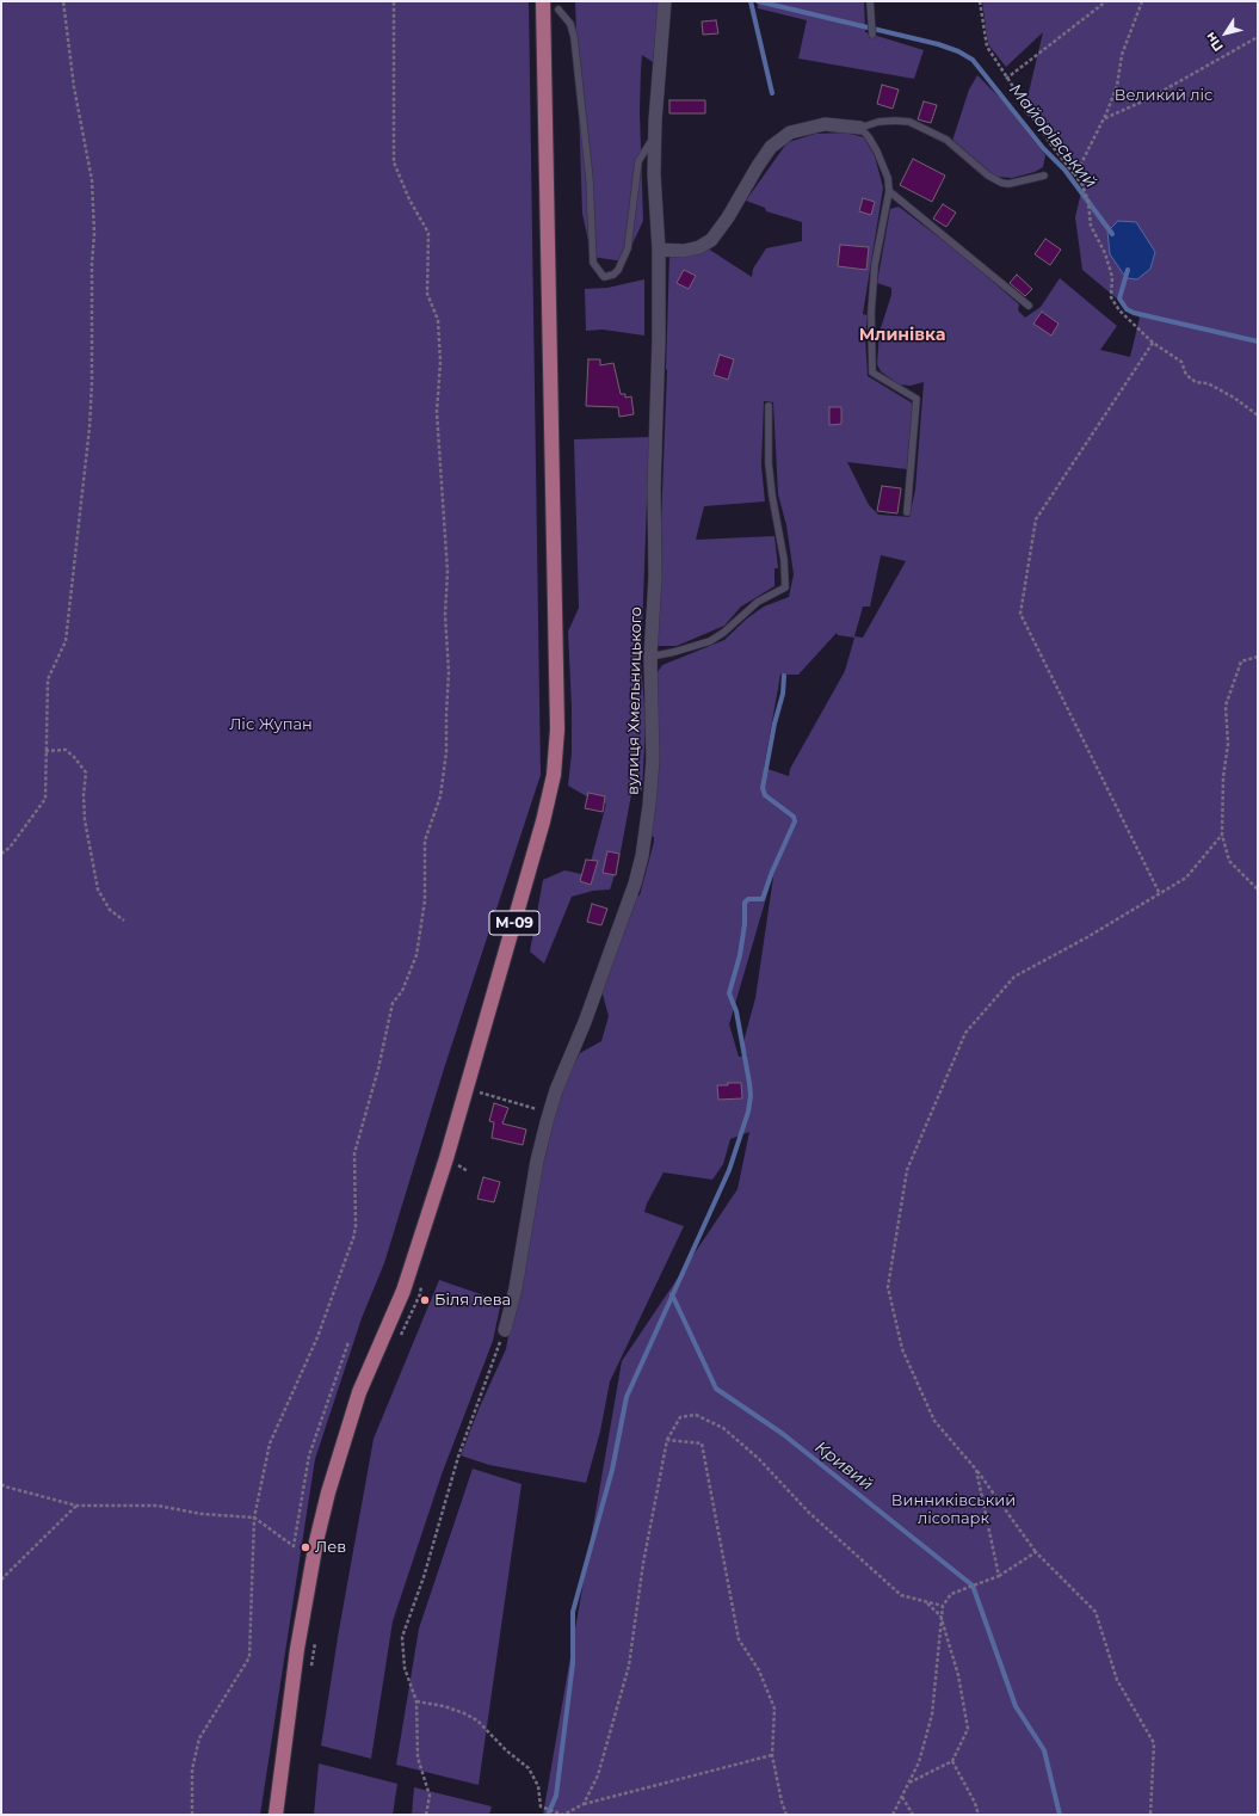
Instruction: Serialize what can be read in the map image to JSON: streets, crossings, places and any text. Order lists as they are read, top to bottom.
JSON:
{
  "streets": {
    "main road": ["М-09"],
    "street": ["вулиця Хмельницького"]
  },
  "districts": ["Млинівка"],
  "water": ["Майорівський", "Кривий"],
  "parks": ["Великий ліс", "Ліс Жупан", "Винниківський лісопарк"],
  "places": ["Бiля лева", "Лев"],
  "north": "bottom left"
}
